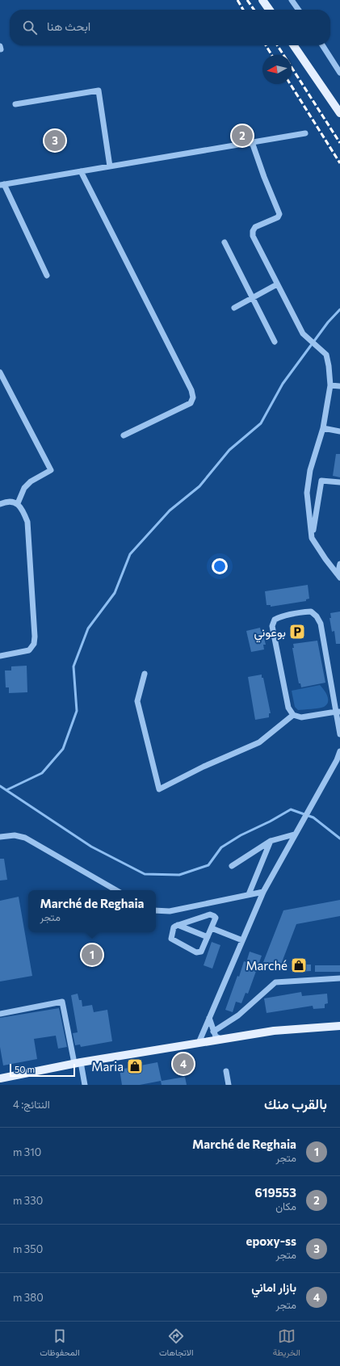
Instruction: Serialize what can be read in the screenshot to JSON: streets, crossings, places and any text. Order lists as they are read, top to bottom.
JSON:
{
  "places": {
    "parking": ["بوعوني"],
    "shop": ["Marché", "Maria"]
  },
  "scale_bar": "50 m",
  "north": "left",
  "page": {
    "search": "ابحث هنا",
    "pins": [
      "2",
      "3",
      "1",
      "4"
    ],
    "popup": ["Marché de Reghaia", "متجر"],
    "scale": "50 m",
    "heading": ["بالقرب منك", "النتائج: 4"],
    "list": [
      {
        "mark": "1",
        "name": "Marché de Reghaia",
        "note": "متجر",
        "value": "310 m"
      },
      {
        "mark": "2",
        "name": "619553",
        "note": "مكان",
        "value": "330 m"
      },
      {
        "mark": "3",
        "name": "epoxy-ss",
        "note": "متجر",
        "value": "350 m"
      },
      {
        "mark": "4",
        "name": "بازار اماني",
        "note": "متجر",
        "value": "380 m"
      }
    ],
    "nav": ["الخريطة", "الاتجاهات", "المحفوظات"]
  }
}
